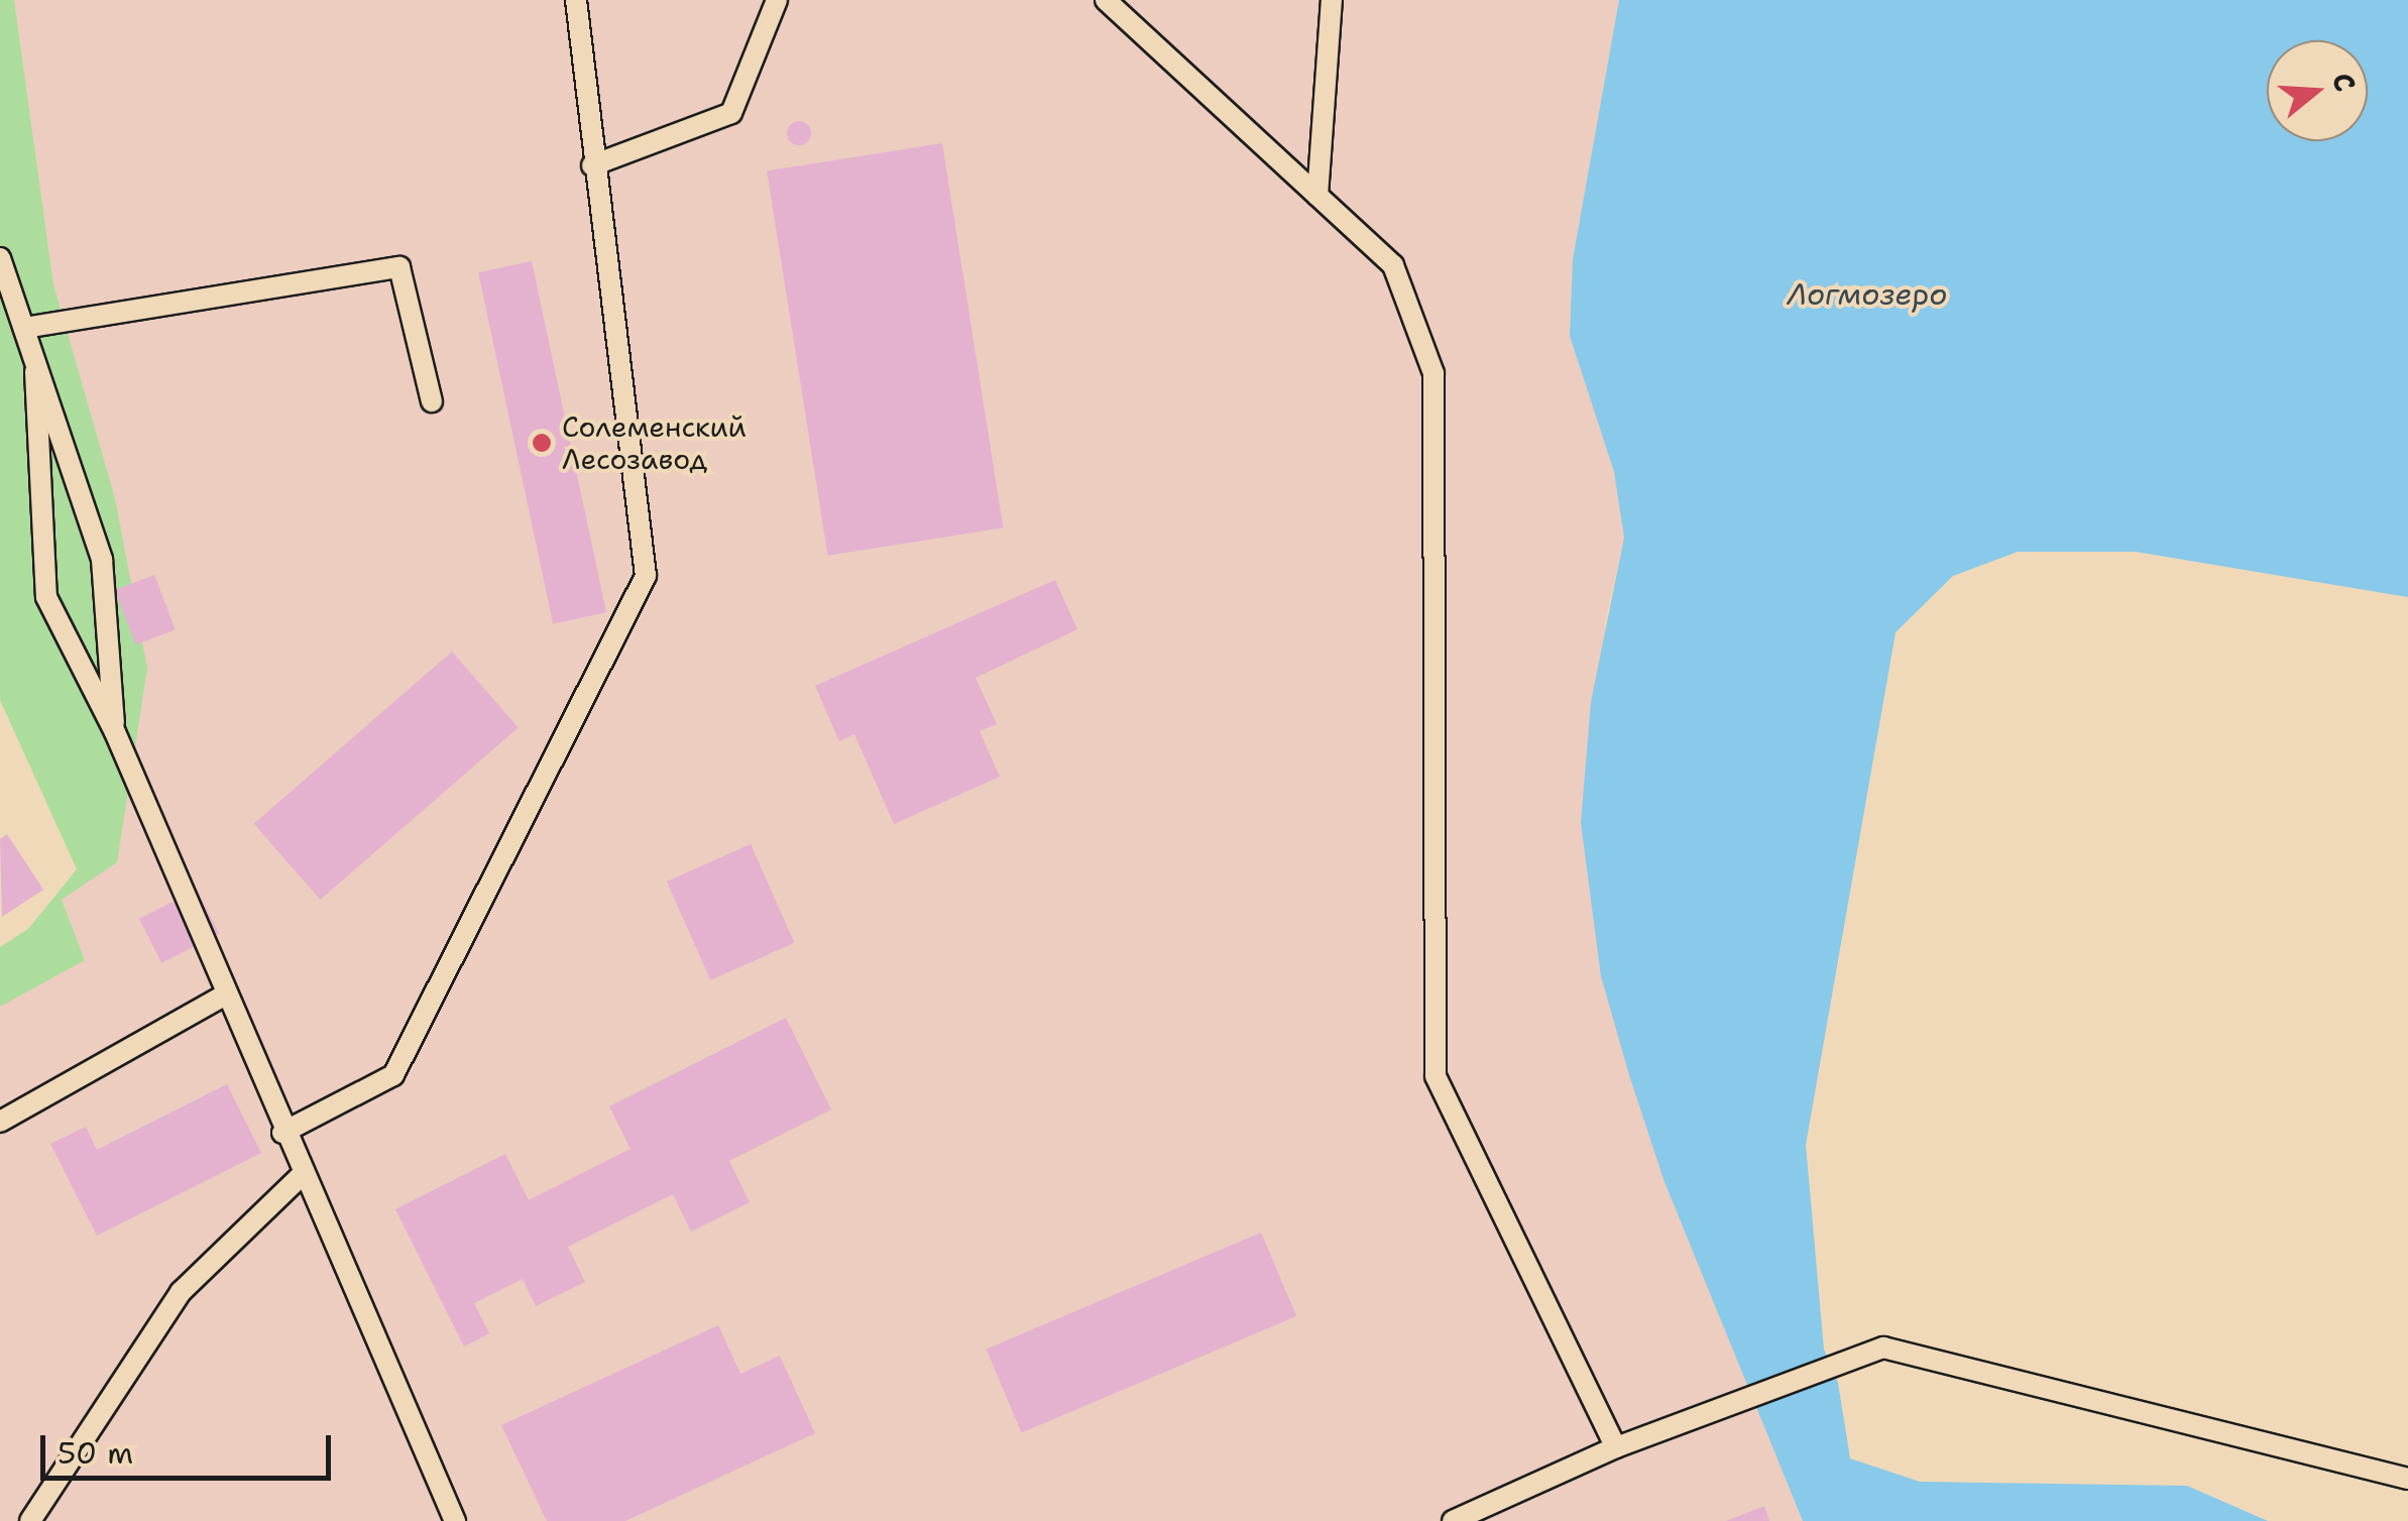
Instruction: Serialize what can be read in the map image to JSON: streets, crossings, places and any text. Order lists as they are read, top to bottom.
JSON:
{
  "water": ["Логмозеро"],
  "places": ["Солеменский Лесозавод"],
  "scale_bar": "50 m",
  "north": "right"
}
